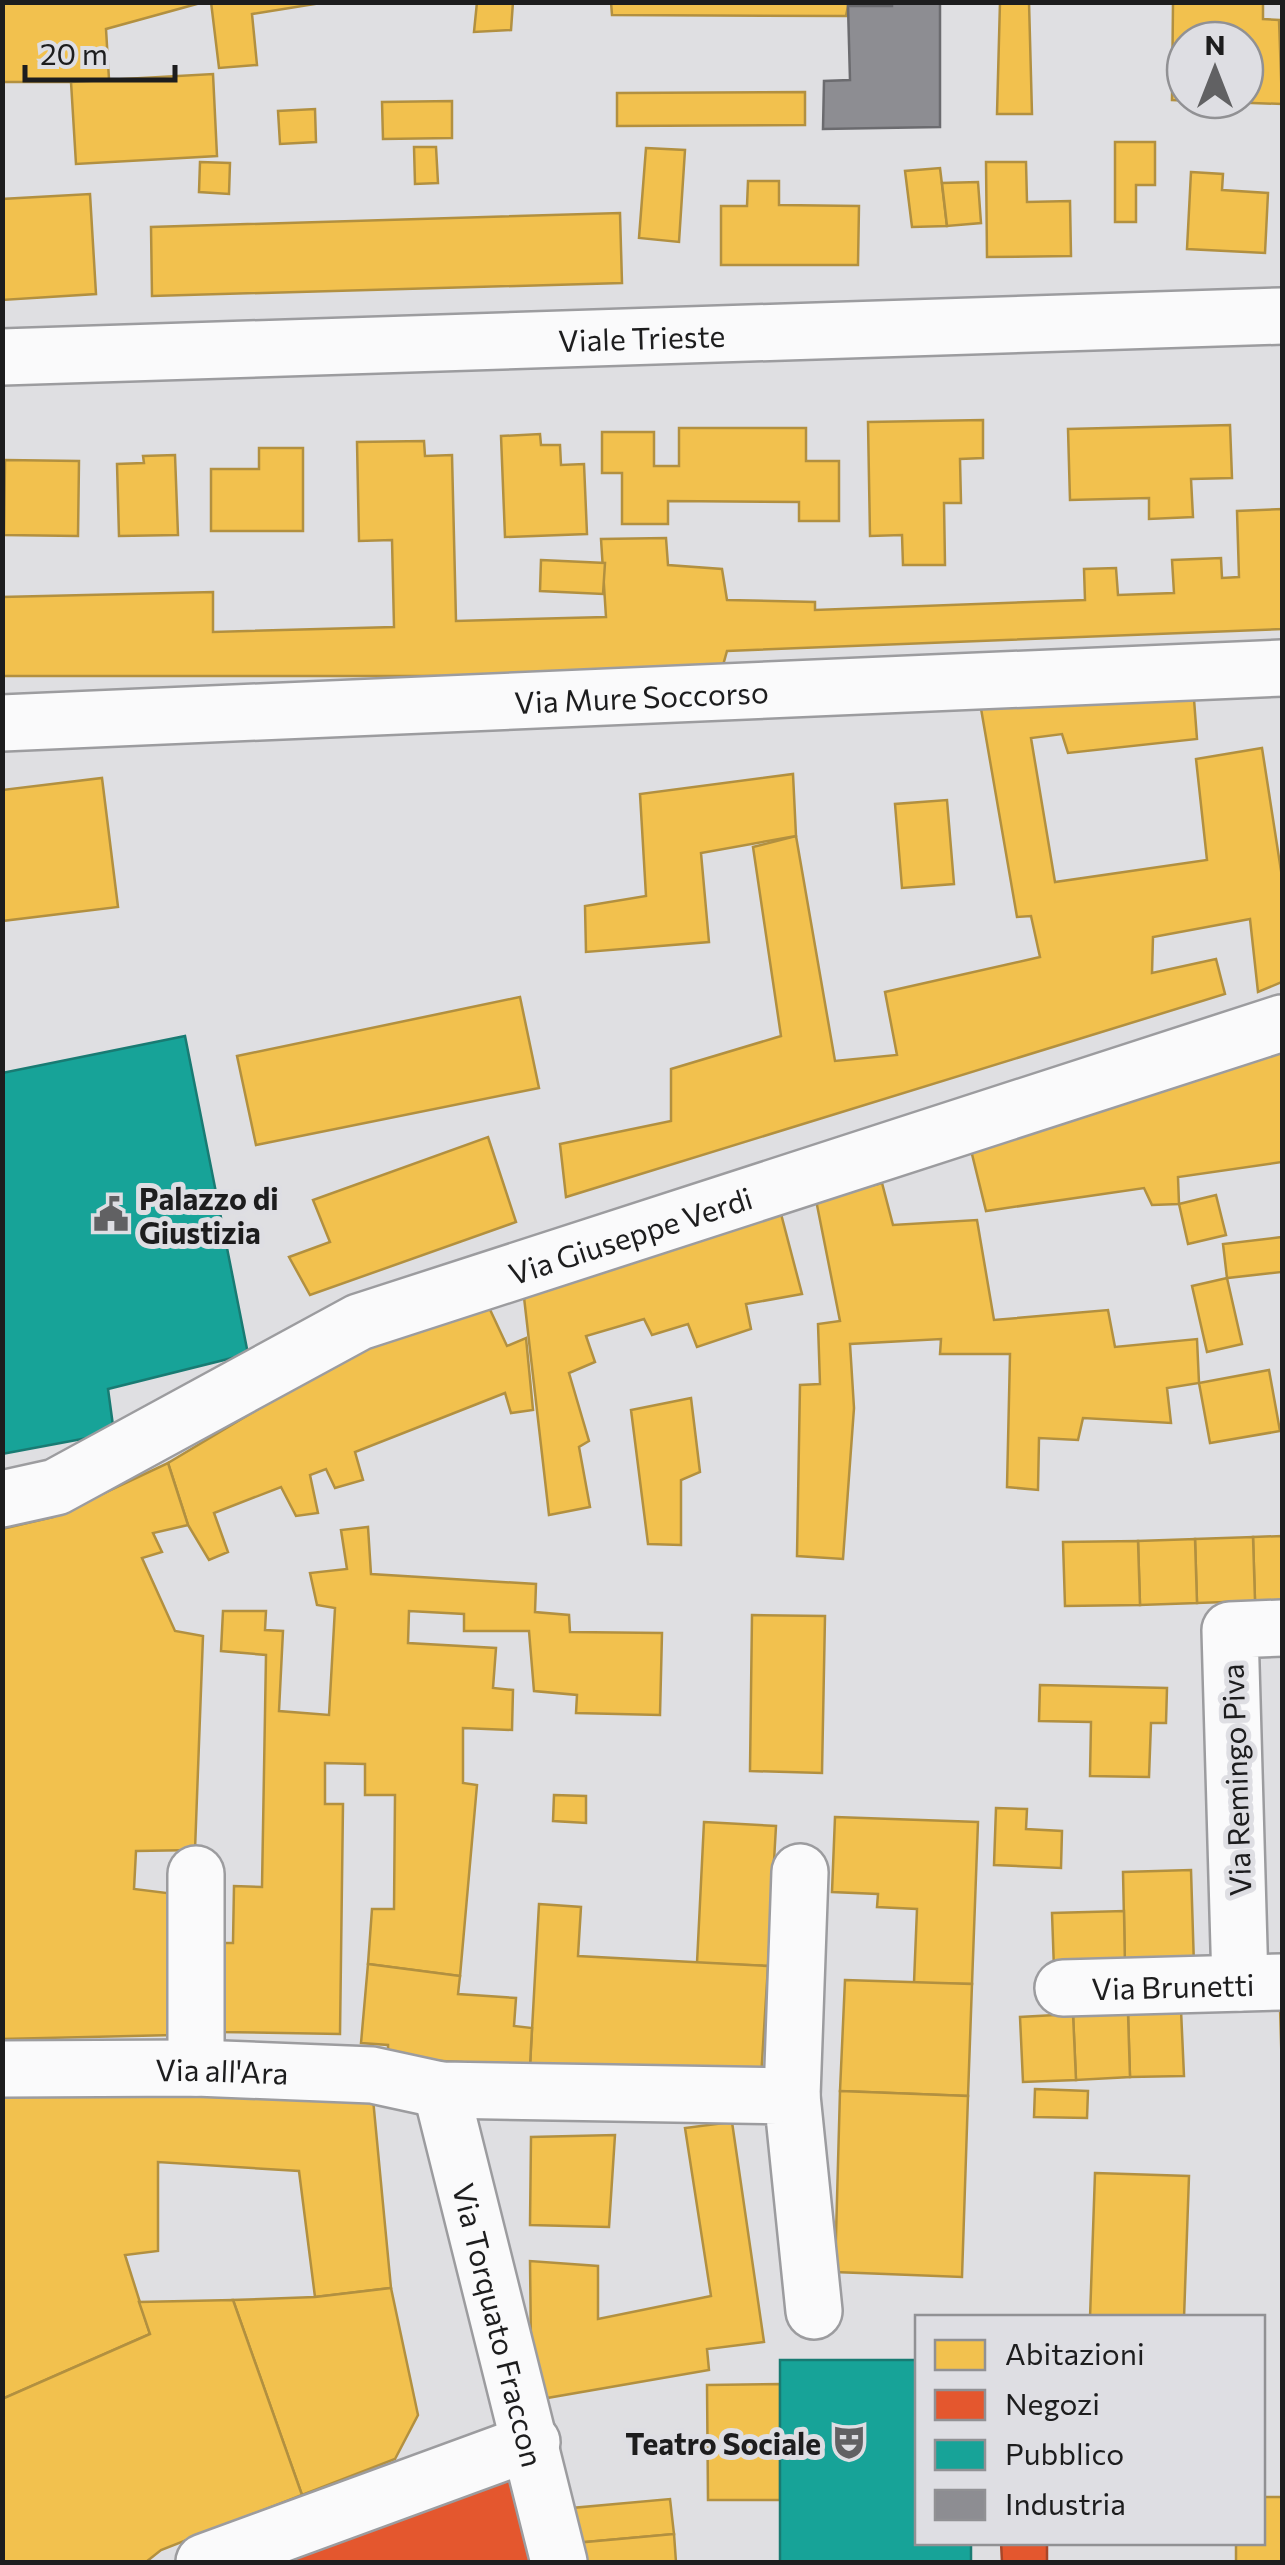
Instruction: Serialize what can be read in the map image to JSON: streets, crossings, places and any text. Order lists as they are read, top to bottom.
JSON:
{
  "streets": {
    "street": [
      "Viale Trieste",
      "Via Mure Soccorso",
      "Via Giuseppe Verdi",
      "Via Remingo Piva",
      "Via Brunetti",
      "Via all'Ara",
      "Via Torquato Fraccon"
    ]
  },
  "crossings": [
    ["Via Remingo Piva", "Via Brunetti"],
    ["Via all'Ara", "Via Torquato Fraccon"]
  ],
  "places": {
    "public building": ["Palazzo di Giustizia"],
    "theatre": ["Teatro Sociale"]
  },
  "legend": [
    "Abitazioni",
    "Negozi",
    "Pubblico",
    "Industria"
  ],
  "scale_bar": "20 m",
  "north": "top"
}
